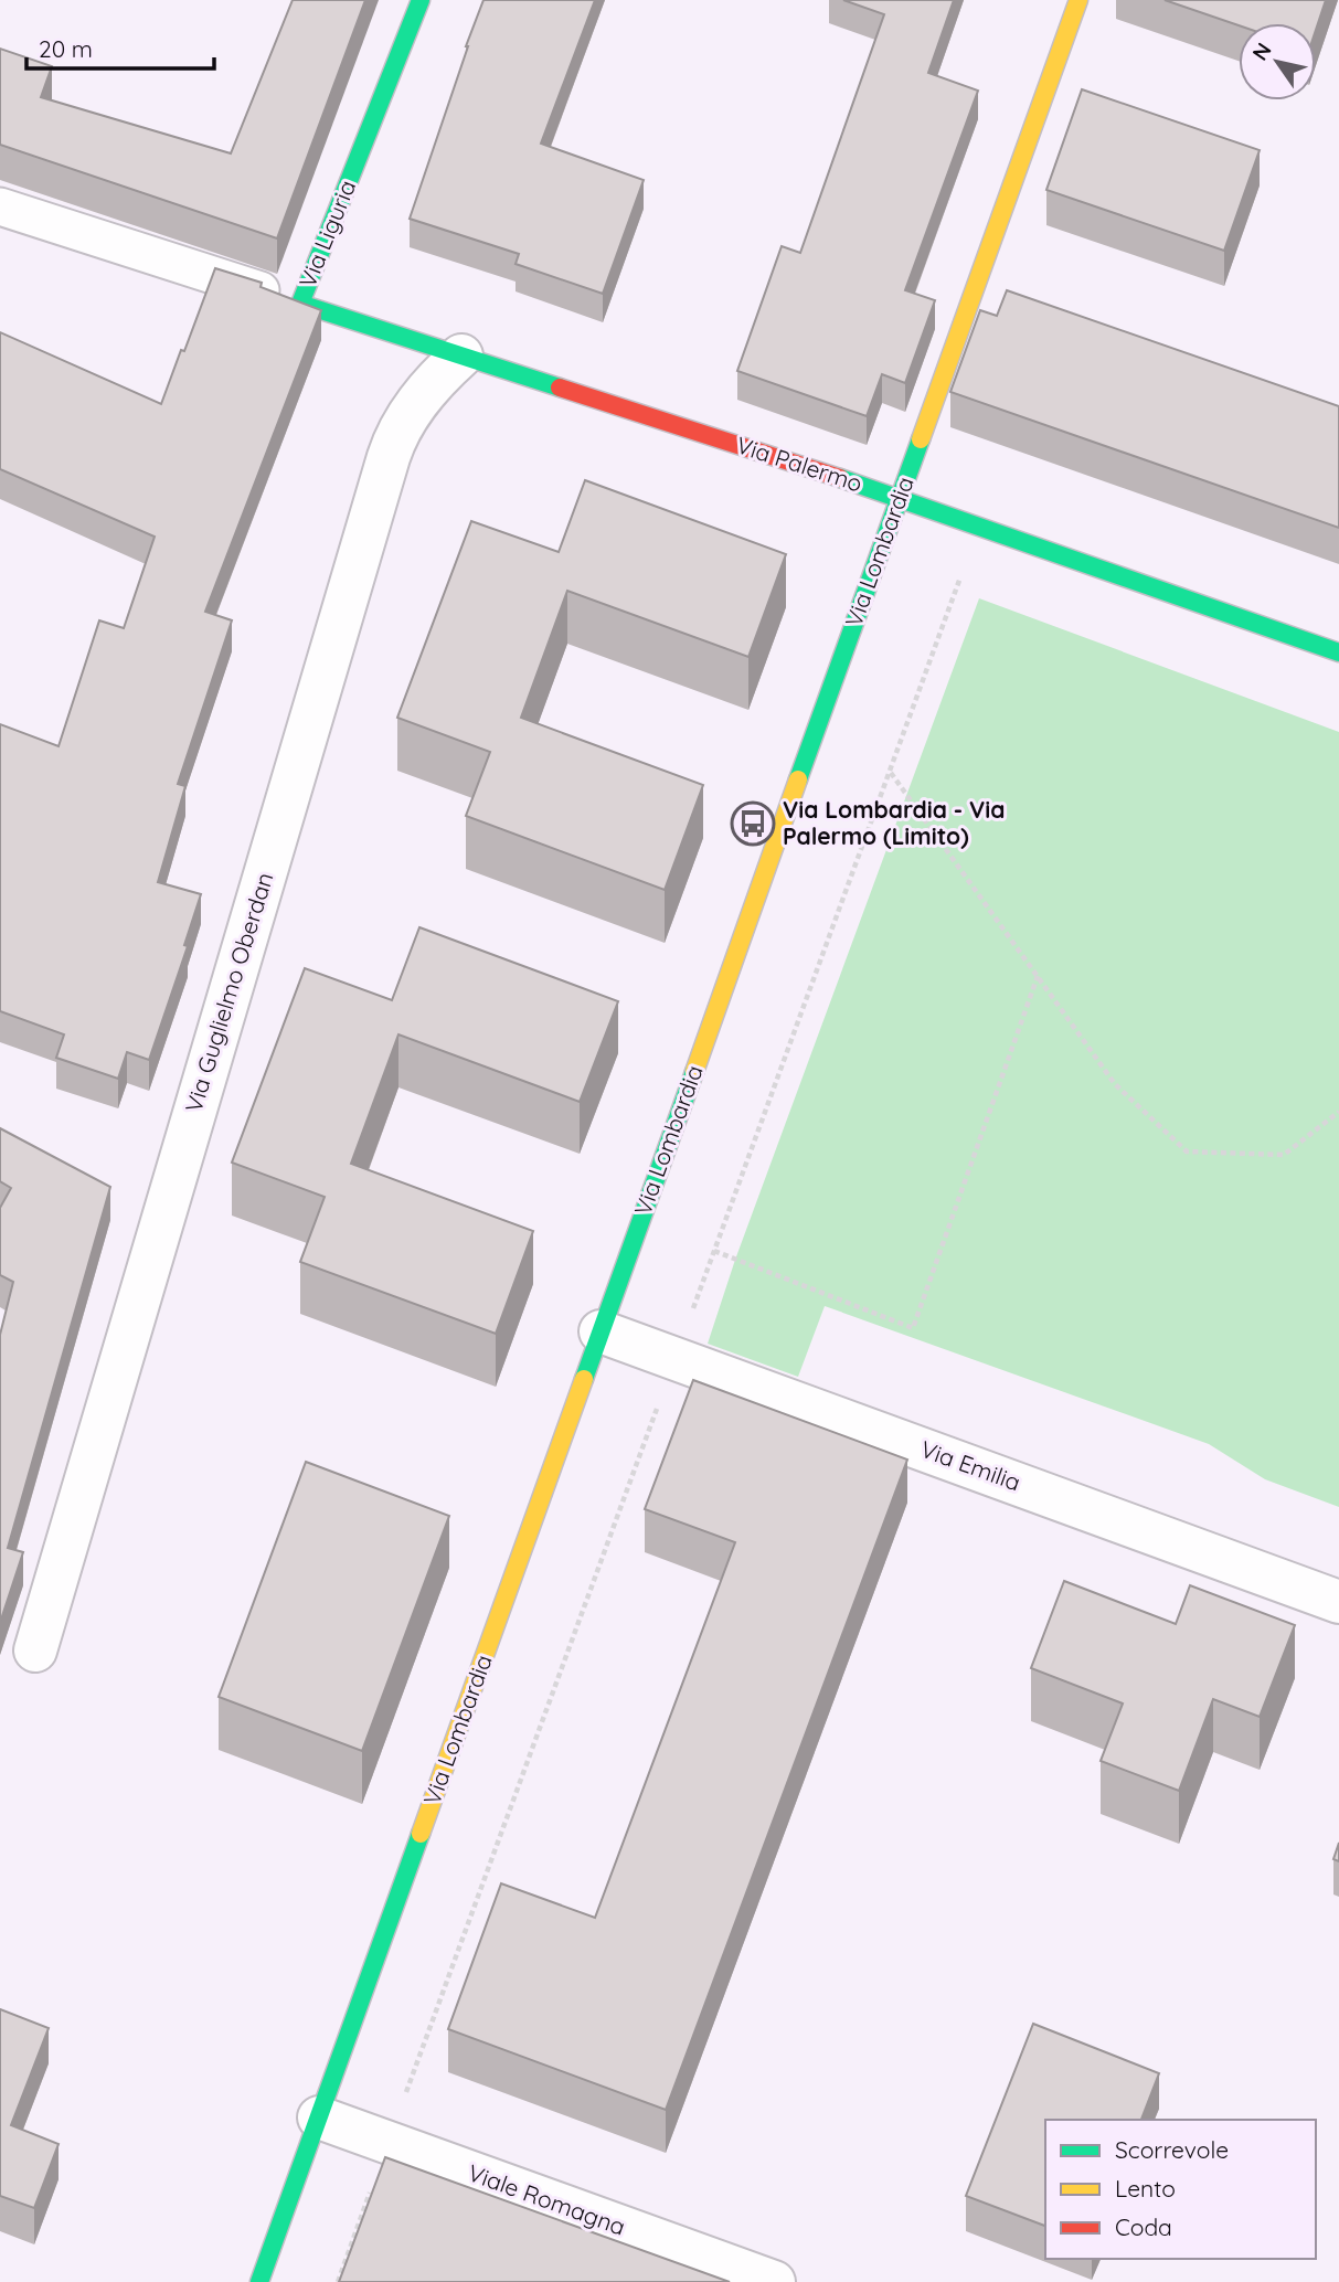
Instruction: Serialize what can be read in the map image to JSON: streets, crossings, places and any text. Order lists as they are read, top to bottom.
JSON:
{
  "streets": {
    "street": [
      "Via Liguria",
      "Via Palermo",
      "Via Lombardia",
      "Via Guglielmo Oberdan",
      "Via Emilia",
      "Viale Romagna"
    ]
  },
  "crossings": [
    ["Via Liguria", "Via Palermo"],
    ["Via Palermo", "Via Lombardia"],
    ["Via Palermo", "Via Guglielmo Oberdan"],
    ["Via Lombardia", "Via Emilia"],
    ["Via Lombardia", "Viale Romagna"]
  ],
  "places": {
    "bus stop": ["Via Lombardia - Via Palermo (Limito)"]
  },
  "legend": ["Scorrevole", "Lento", "Coda"],
  "scale_bar": "20 m",
  "north": "top left"
}
